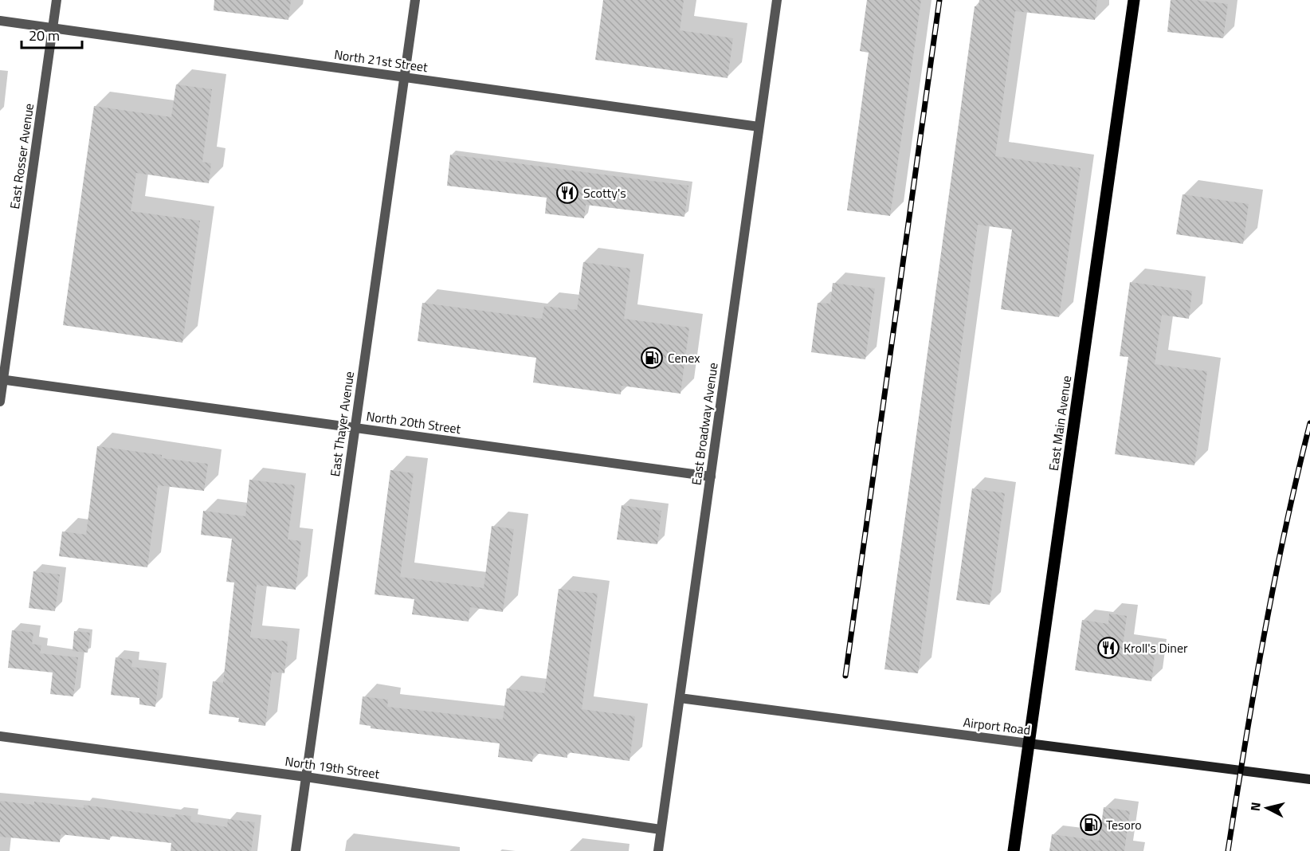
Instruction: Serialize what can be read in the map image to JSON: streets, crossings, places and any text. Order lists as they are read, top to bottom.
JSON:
{
  "streets": {
    "main road": ["East Main Avenue", "Airport Road"],
    "street": [
      "North 21st Street",
      "East Rosser Avenue",
      "North 20th Street",
      "East Thayer Avenue",
      "East Broadway Avenue",
      "North 19th Street"
    ]
  },
  "crossings": [
    ["North 21st Street", "East Rosser Avenue"],
    ["North 21st Street", "East Thayer Avenue"],
    ["North 21st Street", "East Broadway Avenue"],
    ["East Rosser Avenue", "North 20th Street"],
    ["North 20th Street", "East Thayer Avenue"],
    ["North 20th Street", "East Broadway Avenue"],
    ["East Main Avenue", "Airport Road"],
    ["East Thayer Avenue", "North 19th Street"],
    ["East Broadway Avenue", "Airport Road"],
    ["East Broadway Avenue", "North 19th Street"]
  ],
  "places": {
    "restaurant": ["Scotty's", "Kroll's Diner"],
    "fuel station": ["Cenex", "Tesoro"]
  },
  "scale_bar": "20 m",
  "north": "left"
}
